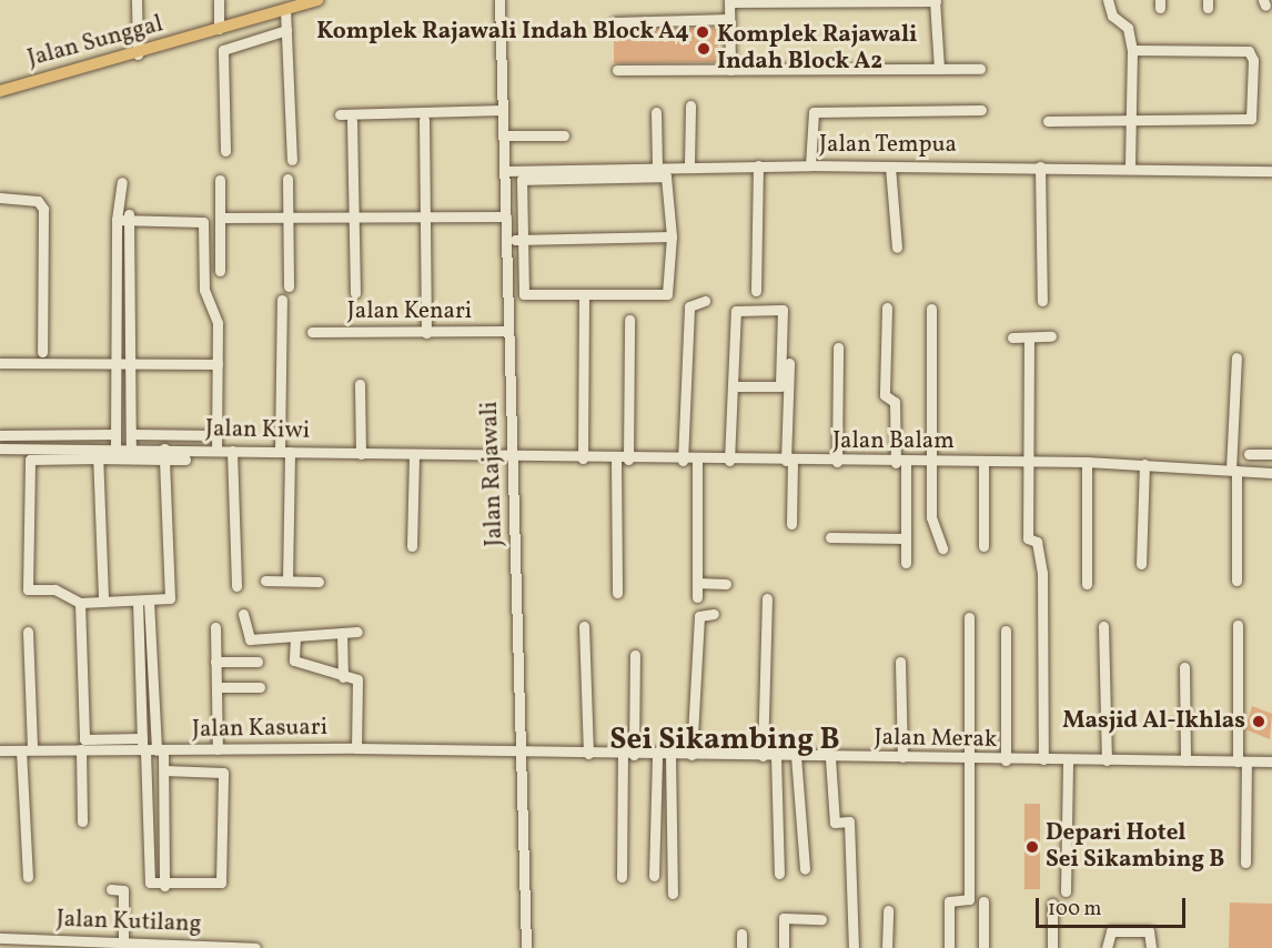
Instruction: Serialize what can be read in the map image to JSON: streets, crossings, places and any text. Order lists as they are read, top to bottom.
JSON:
{
  "streets": {
    "main road": ["Jalan Sunggal"],
    "street": [
      "Jalan Tempua",
      "Jalan Kenari",
      "Jalan Kiwi",
      "Jalan Balam",
      "Jalan Rajawali",
      "Jalan Kasuari",
      "Jalan Merak",
      "Jalan Kutilang"
    ]
  },
  "crossings": [
    ["Jalan Tempua", "Jalan Rajawali"],
    ["Jalan Kenari", "Jalan Rajawali"],
    ["Jalan Kiwi", "Jalan Balam"],
    ["Jalan Kiwi", "Jalan Rajawali"],
    ["Jalan Balam", "Jalan Rajawali"],
    ["Jalan Rajawali", "Jalan Kasuari"],
    ["Jalan Rajawali", "Jalan Merak"],
    ["Jalan Kasuari", "Jalan Merak"]
  ],
  "districts": ["Sei Sikambing B"],
  "places": [
    "Komplek Rajawali Indah Block A4",
    "Komplek Rajawali Indah Block A2",
    "Masjid Al-Ikhlas",
    "Depari Hotel Sei Sikambing B"
  ],
  "scale_bar": "100 m"
}
